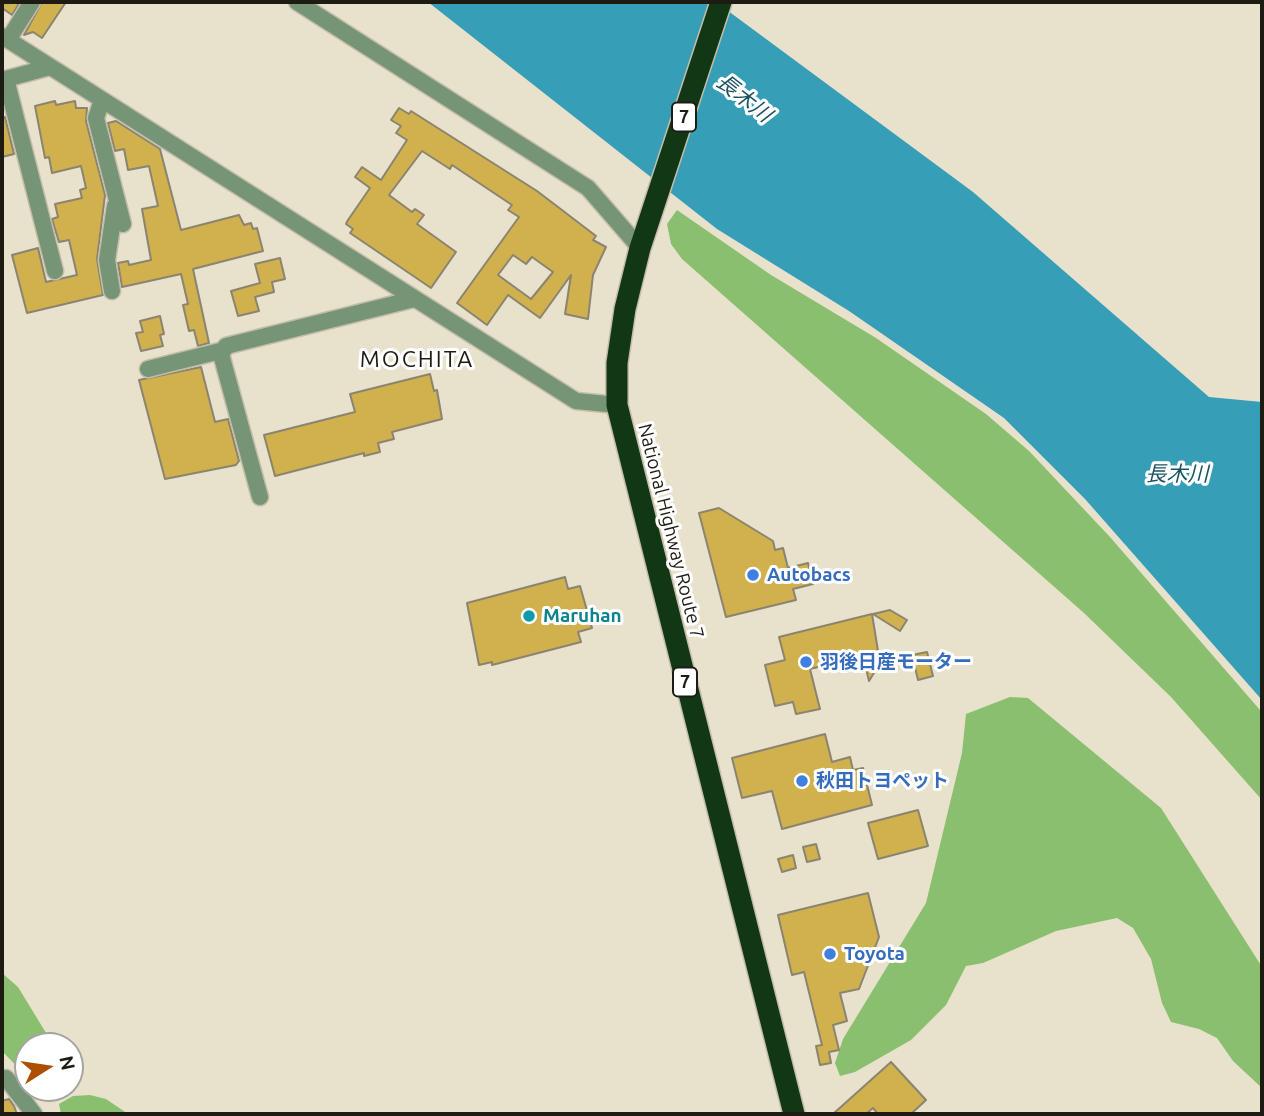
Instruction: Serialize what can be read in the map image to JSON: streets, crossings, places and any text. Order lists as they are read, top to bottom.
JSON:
{
  "streets": {
    "highway": ["7", "National Highway Route 7"]
  },
  "districts": ["MOCHITA"],
  "water": ["長木川"],
  "places": [
    "Autobacs",
    "Maruhan",
    "羽後日産モーター",
    "秋田トヨペット",
    "Toyota"
  ],
  "north": "right"
}
